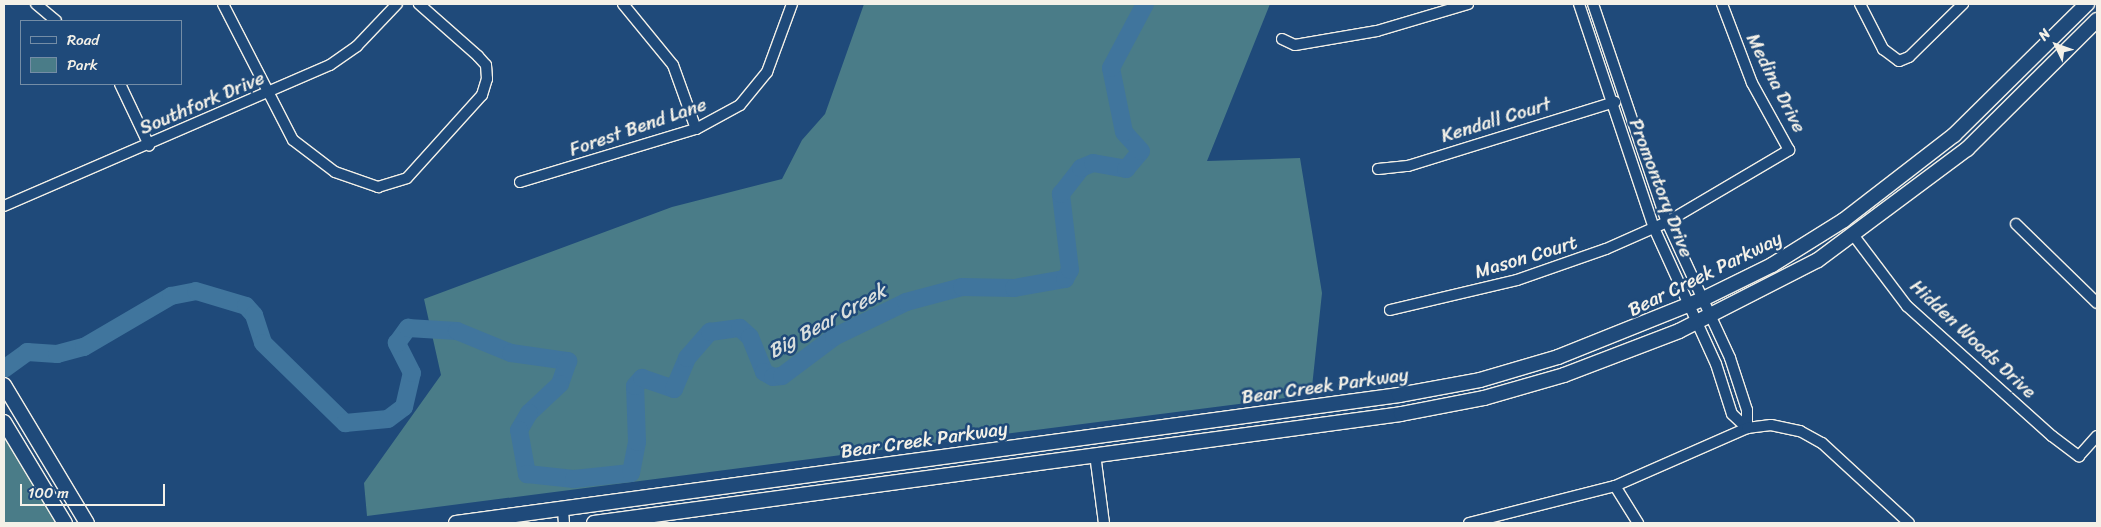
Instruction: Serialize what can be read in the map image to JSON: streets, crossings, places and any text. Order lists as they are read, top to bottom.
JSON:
{
  "streets": {
    "main road": ["Bear Creek Parkway"],
    "street": [
      "Medina Drive",
      "Southfork Drive",
      "Kendall Court",
      "Forest Bend Lane",
      "Promontory Drive",
      "Mason Court",
      "Hidden Woods Drive"
    ]
  },
  "crossings": [
    ["Medina Drive", "Mason Court"],
    ["Kendall Court", "Promontory Drive"],
    ["Promontory Drive", "Mason Court"],
    ["Promontory Drive", "Bear Creek Parkway"],
    ["Bear Creek Parkway", "Hidden Woods Drive"]
  ],
  "water": ["Big Bear Creek"],
  "legend": ["Road", "Park"],
  "scale_bar": "100 m",
  "north": "top left"
}
